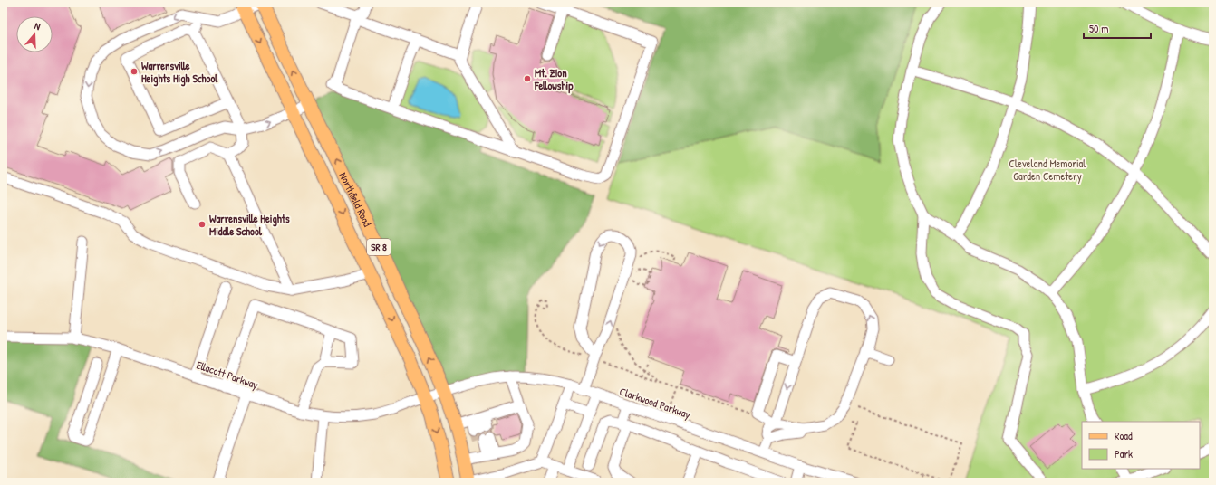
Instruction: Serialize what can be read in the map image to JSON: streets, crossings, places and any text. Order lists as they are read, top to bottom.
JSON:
{
  "streets": {
    "main road": ["Northfield Road", "SR 8"],
    "street": ["Ellacott Parkway", "Clarkwood Parkway"]
  },
  "crossings": [
    ["Northfield Road", "Ellacott Parkway"],
    ["Northfield Road", "Clarkwood Parkway"],
    ["Ellacott Parkway", "Clarkwood Parkway"]
  ],
  "parks": ["Cleveland Memorial Garden Cemetery"],
  "places": ["Warrensville Heights High School", "Mt. Zion Fellowship", "Warrensville Heights Middle School"],
  "legend": ["Road", "Park"],
  "scale_bar": "50 m",
  "north": "top"
}
